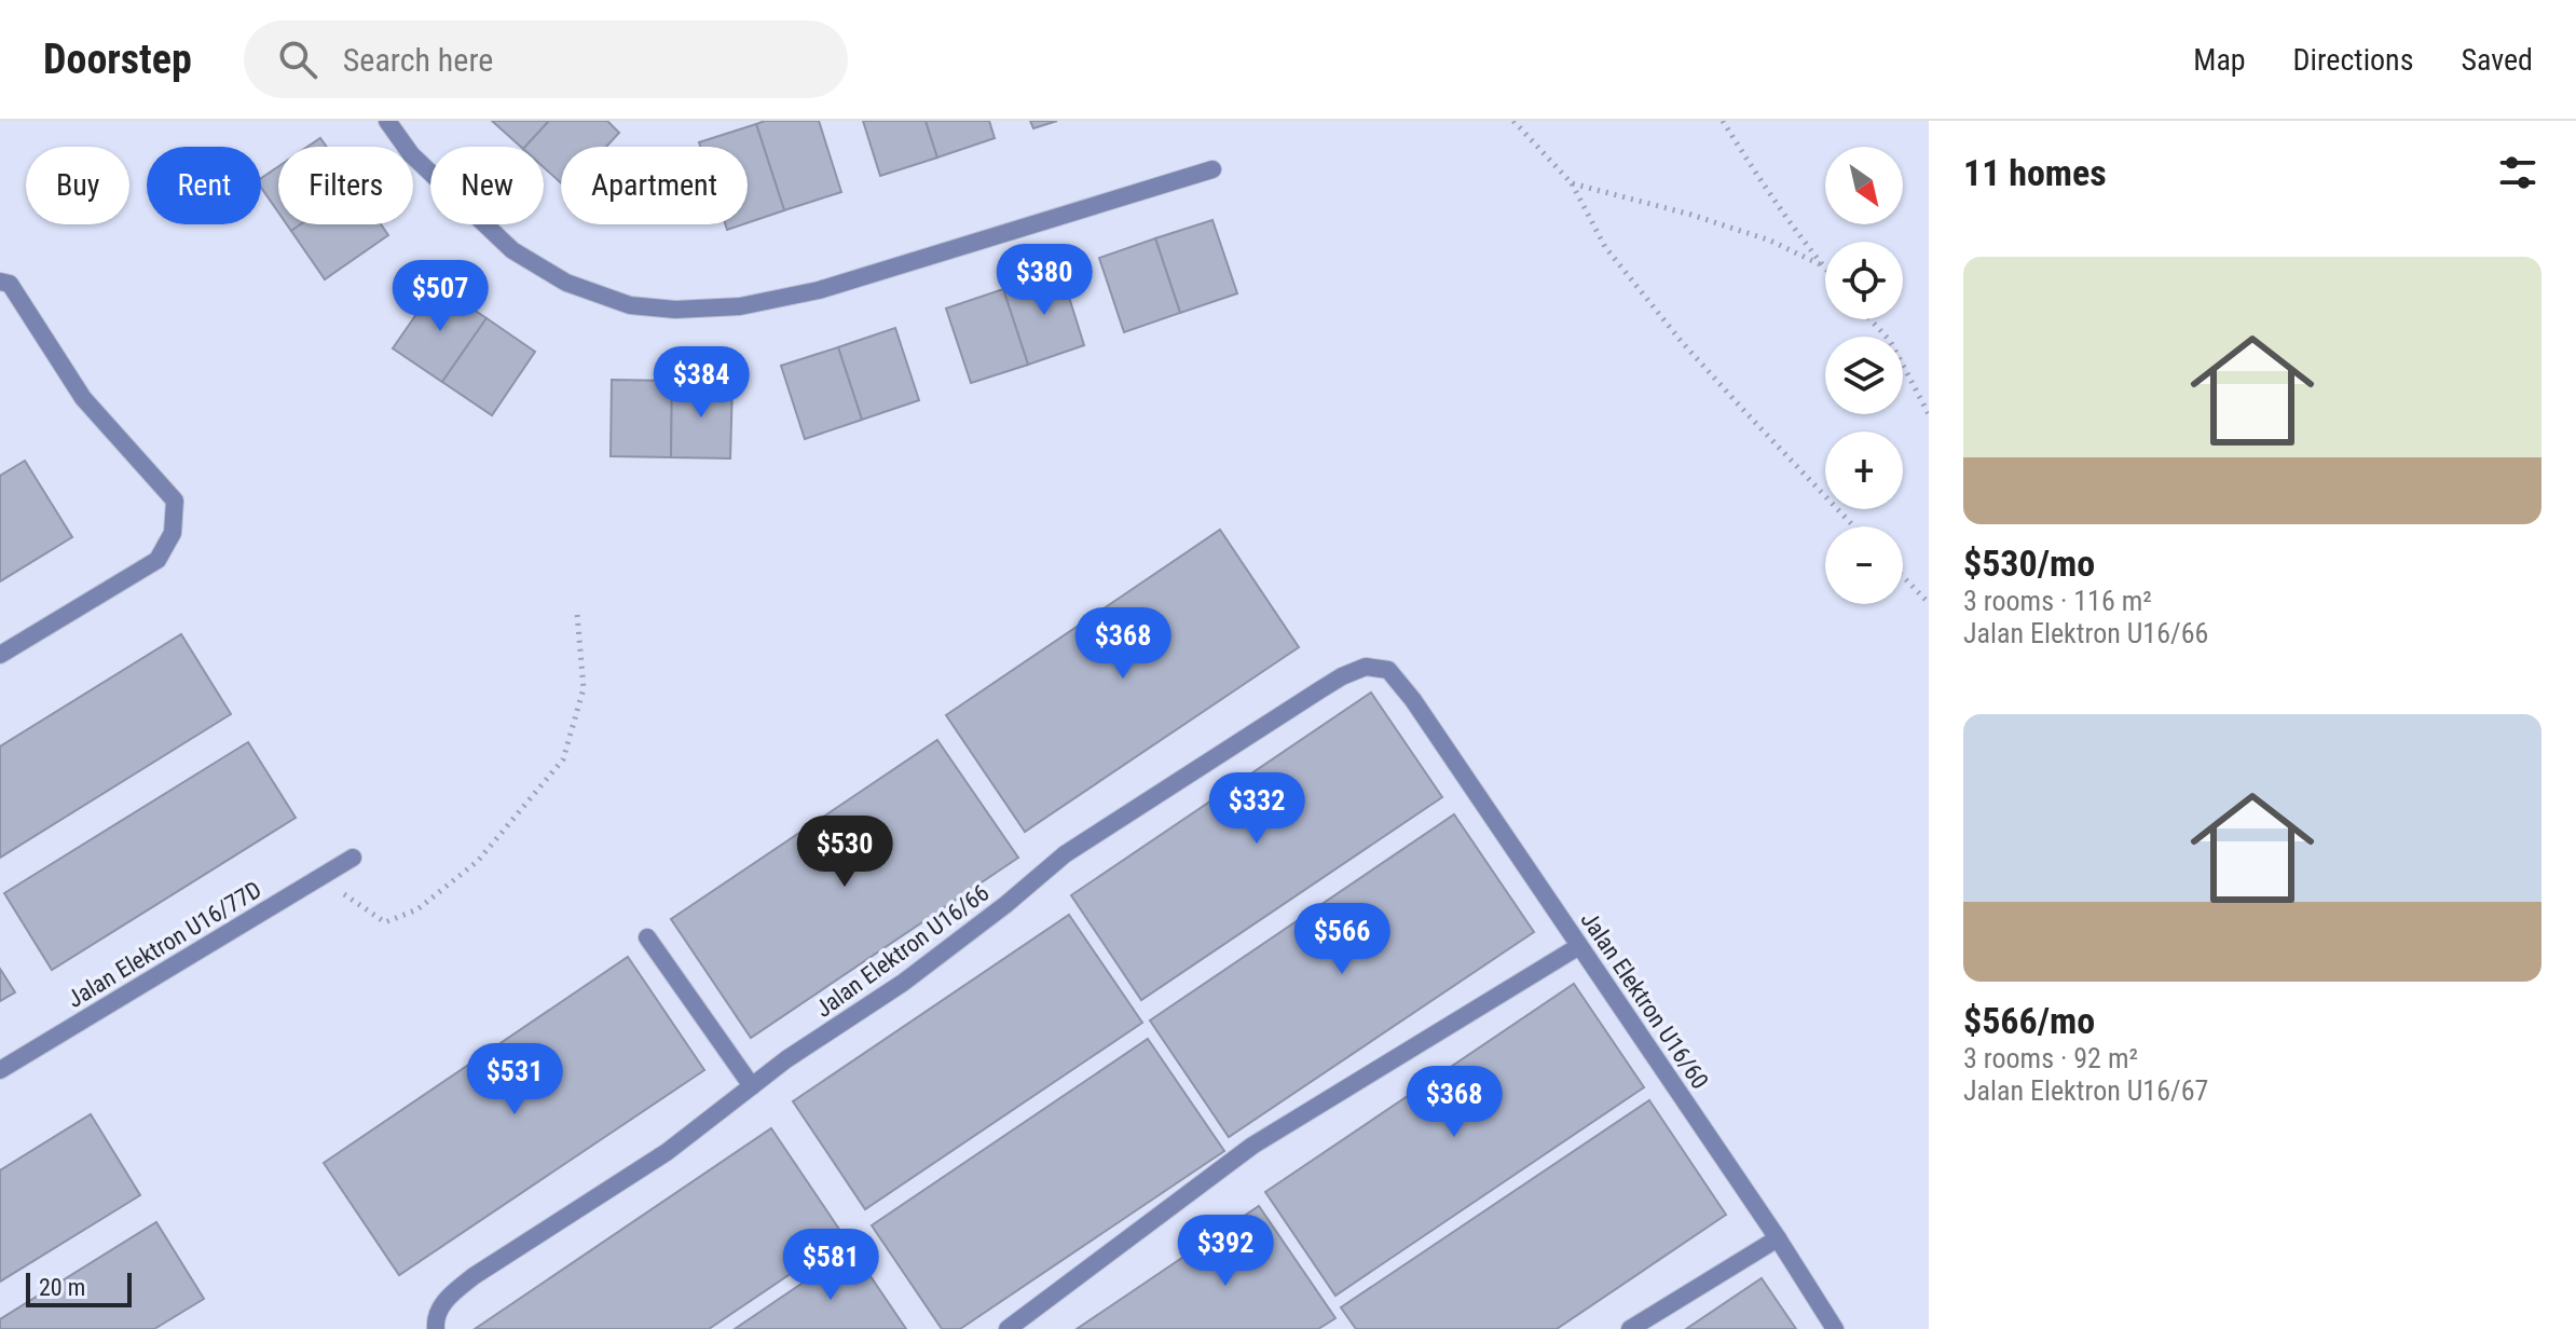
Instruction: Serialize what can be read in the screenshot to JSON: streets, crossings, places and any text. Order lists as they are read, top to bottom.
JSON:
{
  "streets": {
    "street": ["Jalan Elektron U16/77D", "Jalan Elektron U16/66", "Jalan Elektron U16/60"]
  },
  "crossings": [
    ["Jalan Elektron U16/66", "Jalan Elektron U16/60"]
  ],
  "scale_bar": "20 m",
  "north": "bottom right",
  "page": {
    "header": "Doorstep",
    "search": "Search here",
    "nav": ["Map", "Directions", "Saved"],
    "heading": "11 homes",
    "map_buttons": ["+", "−"],
    "chip": [
      "Buy",
      "Rent",
      "Filters",
      "New",
      "Apartment"
    ],
    "list": [
      {
        "name": "$530/mo",
        "note": "3 rooms · 116 m² · Jalan Elektron U16/66"
      },
      {
        "name": "$566/mo",
        "note": "3 rooms · 92 m² · Jalan Elektron U16/67"
      }
    ],
    "price": [
      "$380",
      "$507",
      "$384",
      "$368",
      "$332",
      "$530",
      "$566",
      "$531",
      "$368",
      "$392",
      "$581"
    ],
    "scale": "20 m"
  }
}
